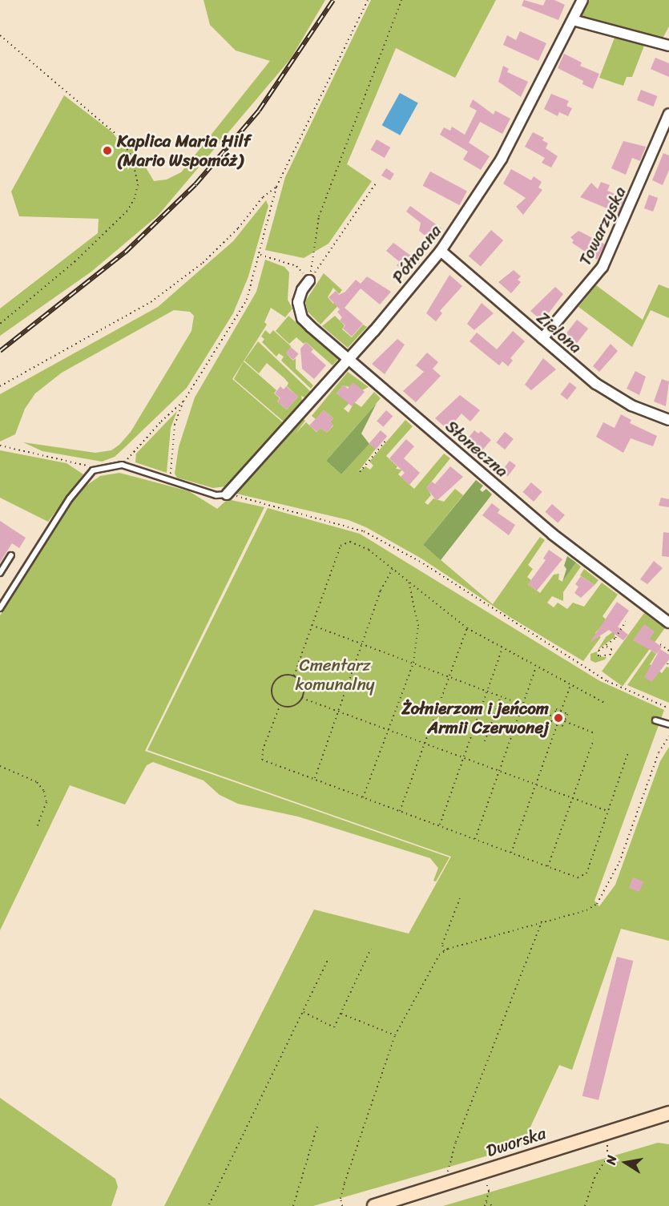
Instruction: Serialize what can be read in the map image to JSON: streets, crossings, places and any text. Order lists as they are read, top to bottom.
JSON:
{
  "streets": {
    "street": [
      "Towarzyska",
      "Północna",
      "Zielona",
      "Słoneczna",
      "Dworska"
    ]
  },
  "crossings": [
    ["Towarzyska", "Zielona"],
    ["Północna", "Zielona"],
    ["Północna", "Słoneczna"]
  ],
  "parks": ["Cmentarz komunalny"],
  "places": ["Kaplica Maria Hilf (Mario Wspomóż)", "Żołnierzom i jeńcom Armii Czerwonej"],
  "north": "left"
}
